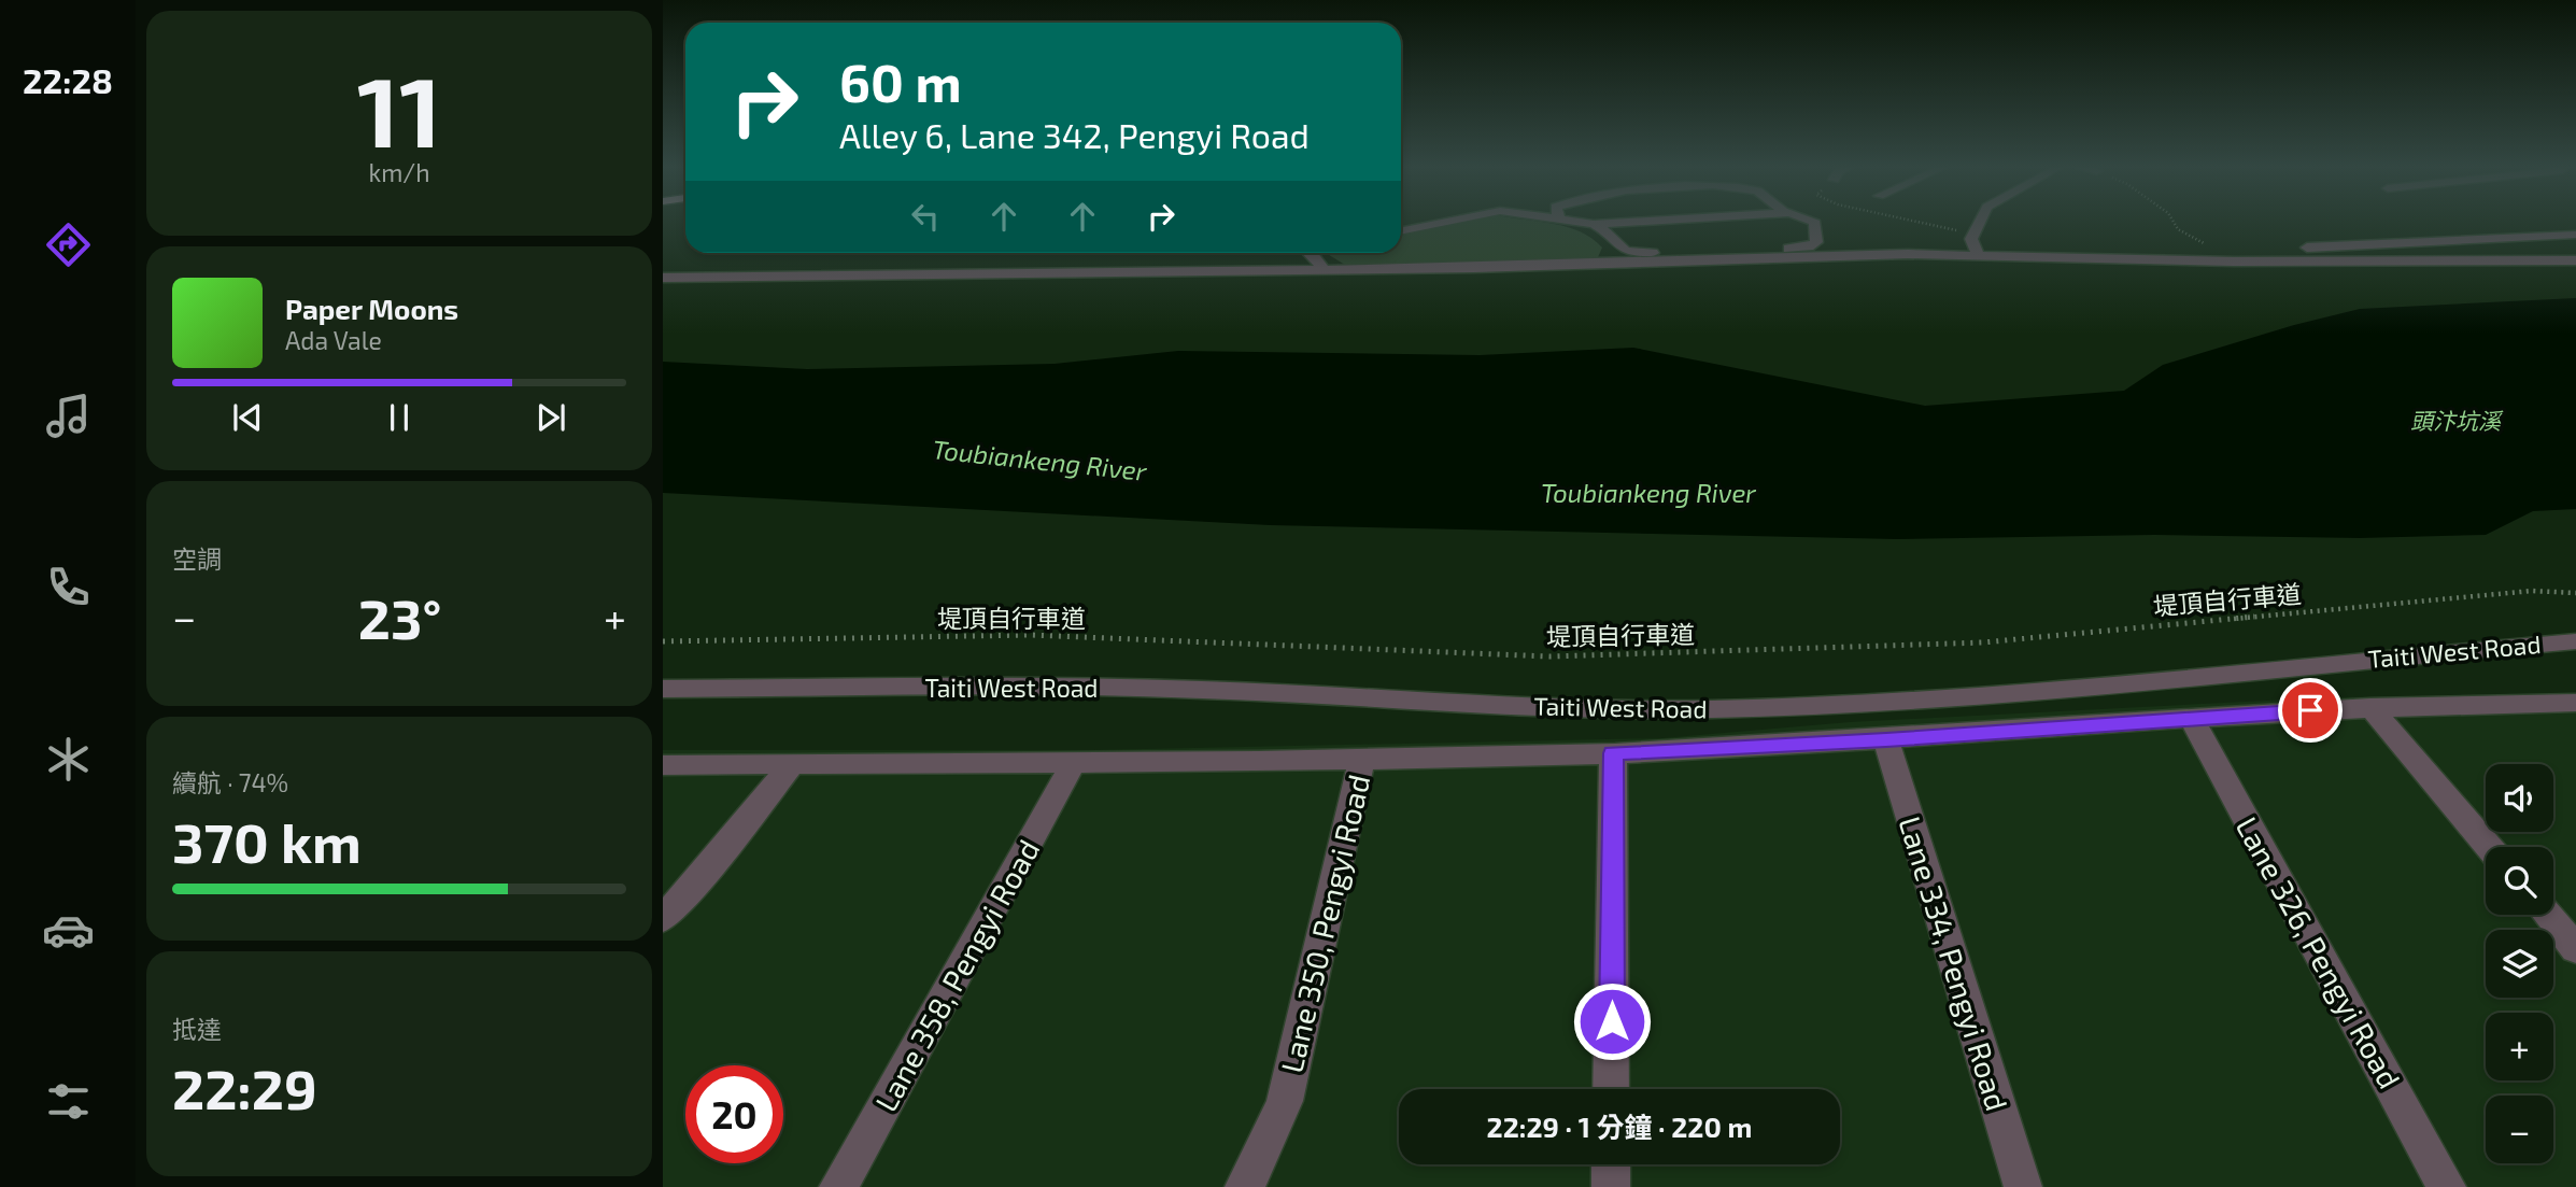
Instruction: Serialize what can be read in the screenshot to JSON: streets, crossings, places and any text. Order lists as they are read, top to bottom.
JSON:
{
  "streets": {
    "street": [
      "Taiti West Road",
      "Lane 350, Pengyi Road",
      "Lane 326, Pengyi Road",
      "Lane 334, Pengyi Road",
      "Lane 358, Pengyi Road"
    ],
    "path": ["堤頂自行車道"]
  },
  "crossings": [
    ["Lane 350, Pengyi Road", "Lane 358, Pengyi Road"]
  ],
  "water": ["頭汴坑溪", "Toubiankeng River"],
  "page": {
    "tabs": "22:28",
    "tile": [
      ["11", "km/h"],
      "空調",
      ["續航 · 74%", "370 km"],
      ["抵達", "22:29"]
    ],
    "turn": ["60 m", "Alley 6, Lane 342, Pengyi Road"],
    "song": ["Paper Moons", "Ada Vale"],
    "heat": ["−", "23°", "+"],
    "map_buttons": ["+", "−"],
    "limit": "20",
    "trip": "22:29 · 1 分鐘 · 220 m"
  }
}
